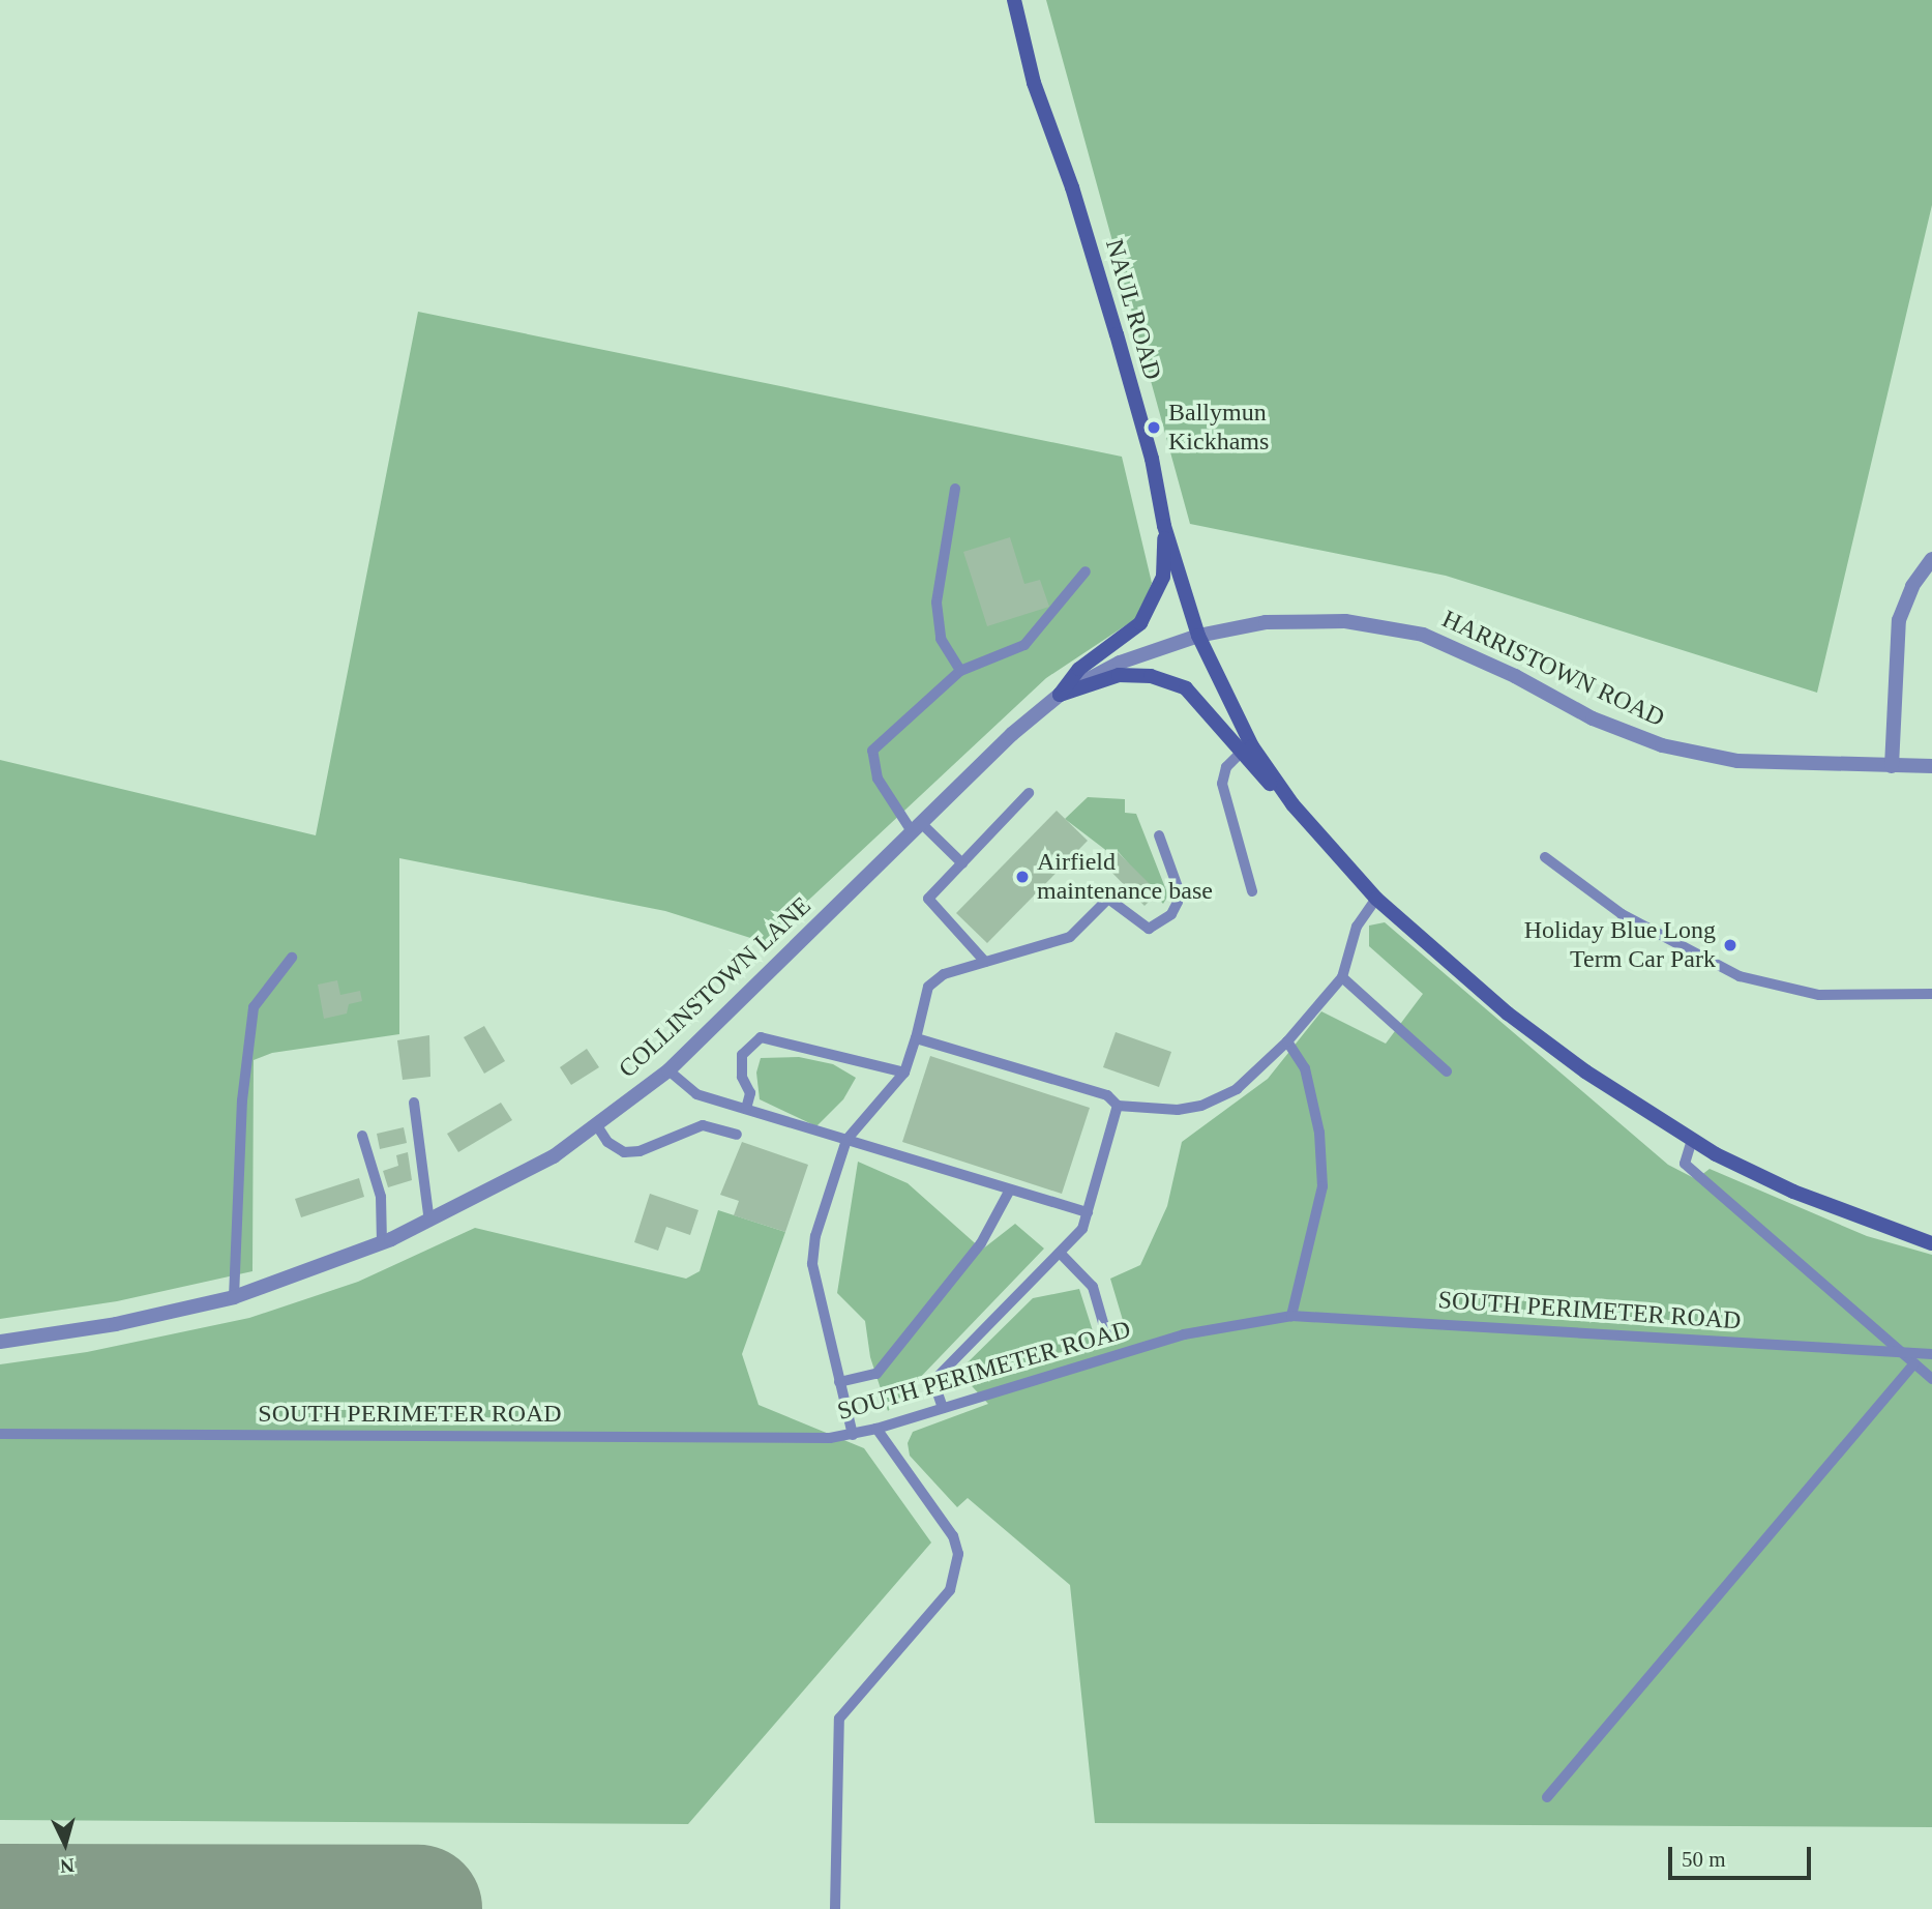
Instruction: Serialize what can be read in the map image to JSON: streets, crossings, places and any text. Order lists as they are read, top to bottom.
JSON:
{
  "streets": {
    "main road": ["NAUL ROAD"],
    "street": ["HARRISTOWN ROAD", "COLLINSTOWN LANE"],
    "lane": ["SOUTH PERIMETER ROAD"]
  },
  "crossings": [
    ["NAUL ROAD", "HARRISTOWN ROAD"],
    ["NAUL ROAD", "COLLINSTOWN LANE"],
    ["HARRISTOWN ROAD", "COLLINSTOWN LANE"]
  ],
  "places": ["Ballymun Kickhams", "Airfield maintenance base", "Holiday Blue Long Term Car Park"],
  "scale_bar": "50 m",
  "north": "bottom"
}
